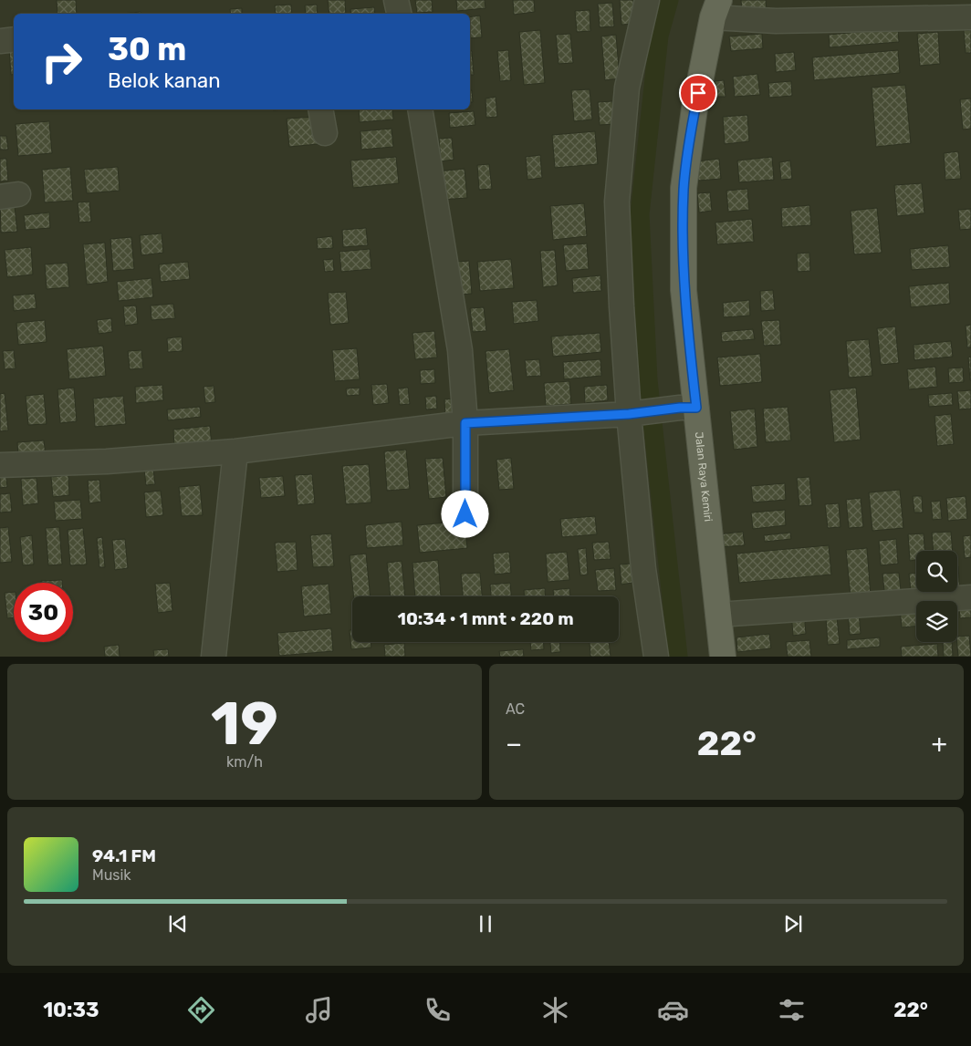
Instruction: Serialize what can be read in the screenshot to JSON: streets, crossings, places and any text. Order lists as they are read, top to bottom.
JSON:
{
  "streets": {
    "main road": ["Jalan Raya Kemiri"]
  },
  "page": {
    "turn": ["30 m", "Belok kanan"],
    "limit": "30",
    "trip": "10:34 · 1 mnt · 220 m",
    "tile": [
      ["19", "km/h"],
      "AC"
    ],
    "heat": ["−", "22°", "+"],
    "song": ["94.1 FM", "Musik"],
    "tabs": ["10:33", "22°"]
  }
}
